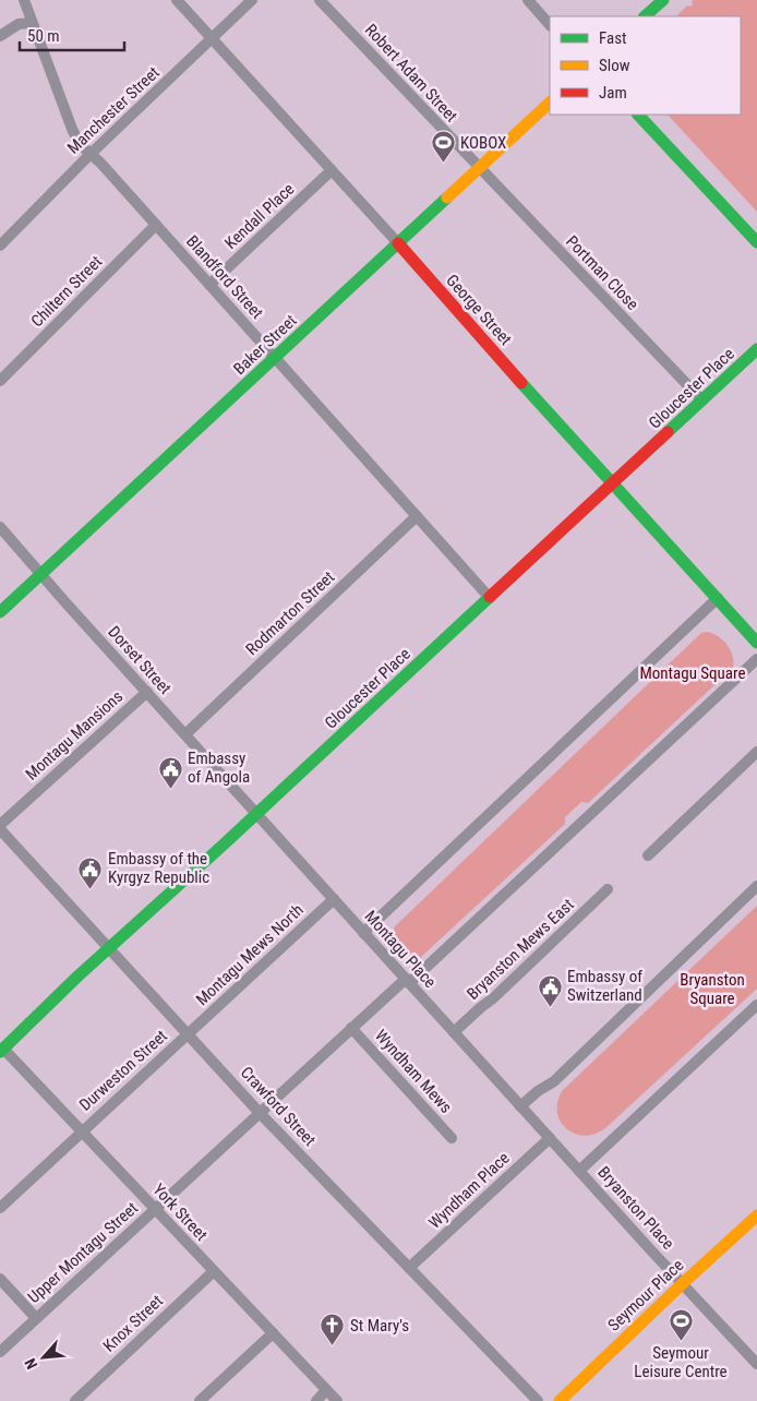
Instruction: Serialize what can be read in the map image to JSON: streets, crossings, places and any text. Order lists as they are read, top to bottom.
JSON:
{
  "streets": {
    "main road": [
      "George Street",
      "Baker Street",
      "Gloucester Place",
      "Seymour Place"
    ],
    "street": [
      "Robert Adam Street",
      "Manchester Street",
      "Kendall Place",
      "Portman Close",
      "Blandford Street",
      "Chiltern Street",
      "Rodmarton Street",
      "Dorset Street",
      "Montagu Mansions",
      "Montagu Place",
      "Bryanston Mews East",
      "Montagu Mews North",
      "Durweston Street",
      "Wyndham Mews",
      "Crawford Street",
      "Wyndham Place",
      "Bryanston Place",
      "York Street",
      "Upper Montagu Street",
      "Knox Street"
    ]
  },
  "crossings": [
    ["Robert Adam Street", "Portman Close"],
    ["Robert Adam Street", "Baker Street"],
    ["Manchester Street", "Blandford Street"],
    ["Manchester Street", "George Street"],
    ["Kendall Place", "Blandford Street"],
    ["Kendall Place", "George Street"],
    ["Portman Close", "Baker Street"],
    ["Portman Close", "Gloucester Place"],
    ["Blandford Street", "Chiltern Street"],
    ["Blandford Street", "Baker Street"],
    ["Blandford Street", "Gloucester Place"],
    ["Blandford Street", "Rodmarton Street"],
    ["George Street", "Baker Street"],
    ["George Street", "Gloucester Place"],
    ["Baker Street", "Dorset Street"],
    ["Gloucester Place", "Dorset Street"],
    ["Gloucester Place", "Montagu Place"],
    ["Gloucester Place", "Crawford Street"],
    ["Gloucester Place", "York Street"],
    ["Rodmarton Street", "Dorset Street"],
    ["Dorset Street", "Montagu Mansions"],
    ["Dorset Street", "Montagu Place"],
    ["Montagu Mansions", "Crawford Street"],
    ["Montagu Place", "Bryanston Mews East"],
    ["Montagu Place", "Montagu Mews North"],
    ["Montagu Place", "Upper Montagu Street"],
    ["Montagu Mews North", "Durweston Street"],
    ["Montagu Mews North", "Crawford Street"],
    ["Durweston Street", "Crawford Street"],
    ["Durweston Street", "York Street"],
    ["Wyndham Mews", "Upper Montagu Street"],
    ["Crawford Street", "Wyndham Place"],
    ["Crawford Street", "Upper Montagu Street"],
    ["Bryanston Place", "Seymour Place"],
    ["York Street", "Upper Montagu Street"],
    ["York Street", "Knox Street"]
  ],
  "parks": ["Montagu Square", "Bryanston Square"],
  "places": {
    "sports": ["KOBOX", "Seymour Leisure Centre"],
    "public building": ["Embassy of Angola", "Embassy of the Kyrgyz Republic", "Embassy of Switzerland"],
    "church": ["St Mary's"]
  },
  "legend": ["Fast", "Slow", "Jam"],
  "scale_bar": "50 m",
  "north": "bottom left"
}
